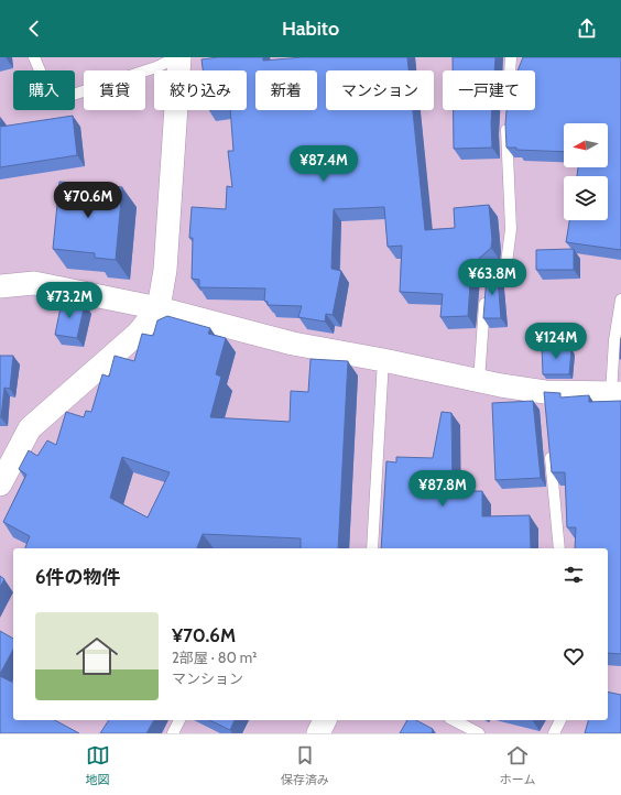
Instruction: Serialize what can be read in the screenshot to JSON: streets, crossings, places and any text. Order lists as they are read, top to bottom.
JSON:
{
  "north": "left",
  "page": {
    "header": "Habito",
    "chip": [
      "購入",
      "賃貸",
      "絞り込み",
      "新着",
      "マンション",
      "一戸建て"
    ],
    "price": [
      "¥87.4M",
      "¥70.6M",
      "¥63.8M",
      "¥73.2M",
      "¥124M",
      "¥87.8M"
    ],
    "heading": "6件の物件",
    "list": [
      {
        "name": "¥70.6M",
        "note": "2部屋 · 80 m² · マンション"
      }
    ],
    "tabs": ["地図", "保存済み", "ホーム"]
  }
}
